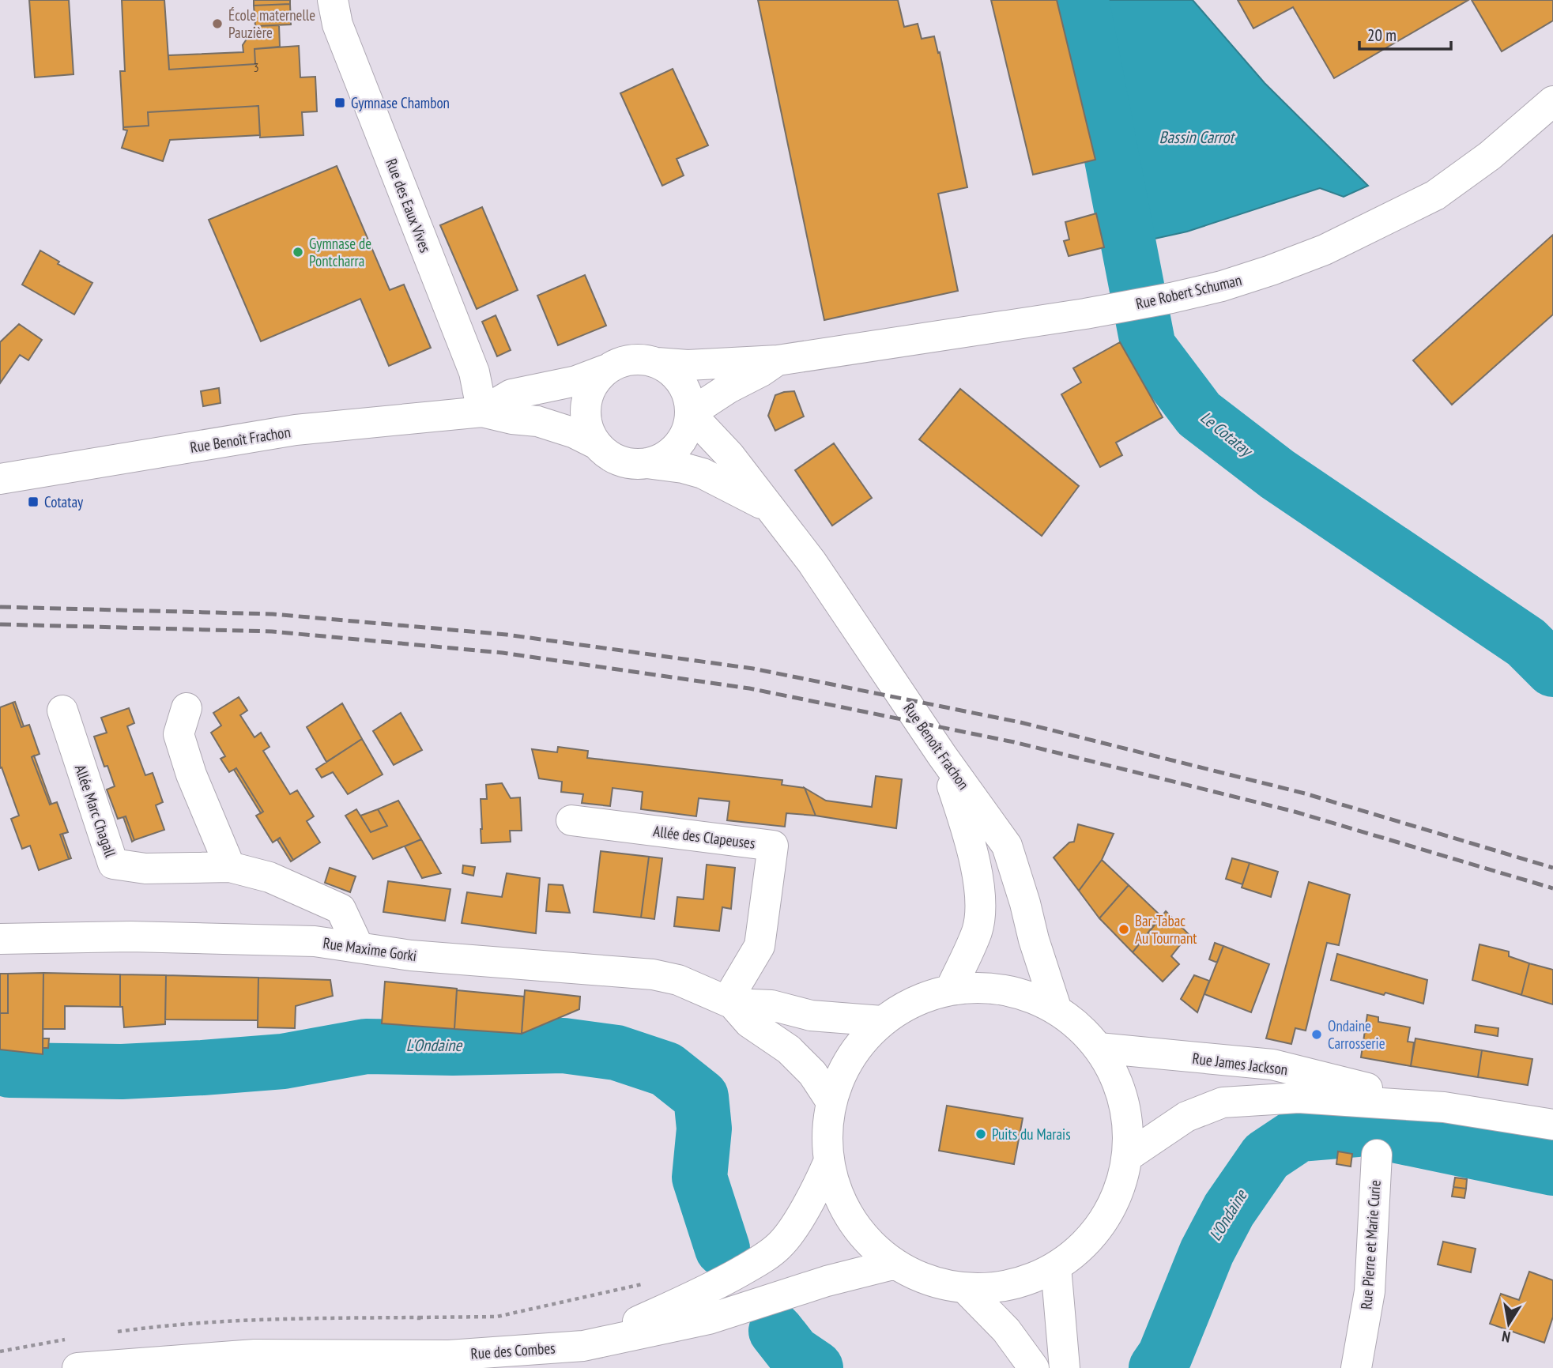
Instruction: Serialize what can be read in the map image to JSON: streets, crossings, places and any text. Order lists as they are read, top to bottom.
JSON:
{
  "streets": {
    "main road": [
      "Rue des Eaux Vives",
      "Rue Robert Schuman",
      "Rue Benoît Frachon",
      "Allée Marc Chagall",
      "Allée des Clapeuses",
      "Rue Maxime Gorki",
      "Rue James Jackson",
      "Rue Pierre et Marie Curie",
      "Rue des Combes"
    ]
  },
  "crossings": [
    ["Rue des Eaux Vives", "Rue Benoît Frachon"],
    ["Rue Robert Schuman", "Rue Benoît Frachon"],
    ["Allée Marc Chagall", "Rue Maxime Gorki"],
    ["Allée des Clapeuses", "Rue Maxime Gorki"]
  ],
  "water": ["Bassin Carrot", "Le Cotatay", "L'Ondaine"],
  "places": {
    "other": [
      "École maternelle Pauzière",
      "Gymnase de Pontcharra",
      "Bar-Tabac Au Tournant",
      "Ondaine Carrosserie",
      "Puits du Marais"
    ],
    "transit": ["Gymnase Chambon", "Cotatay"]
  },
  "house_numbers": ["3"],
  "scale_bar": "20 m",
  "north": "bottom"
}
